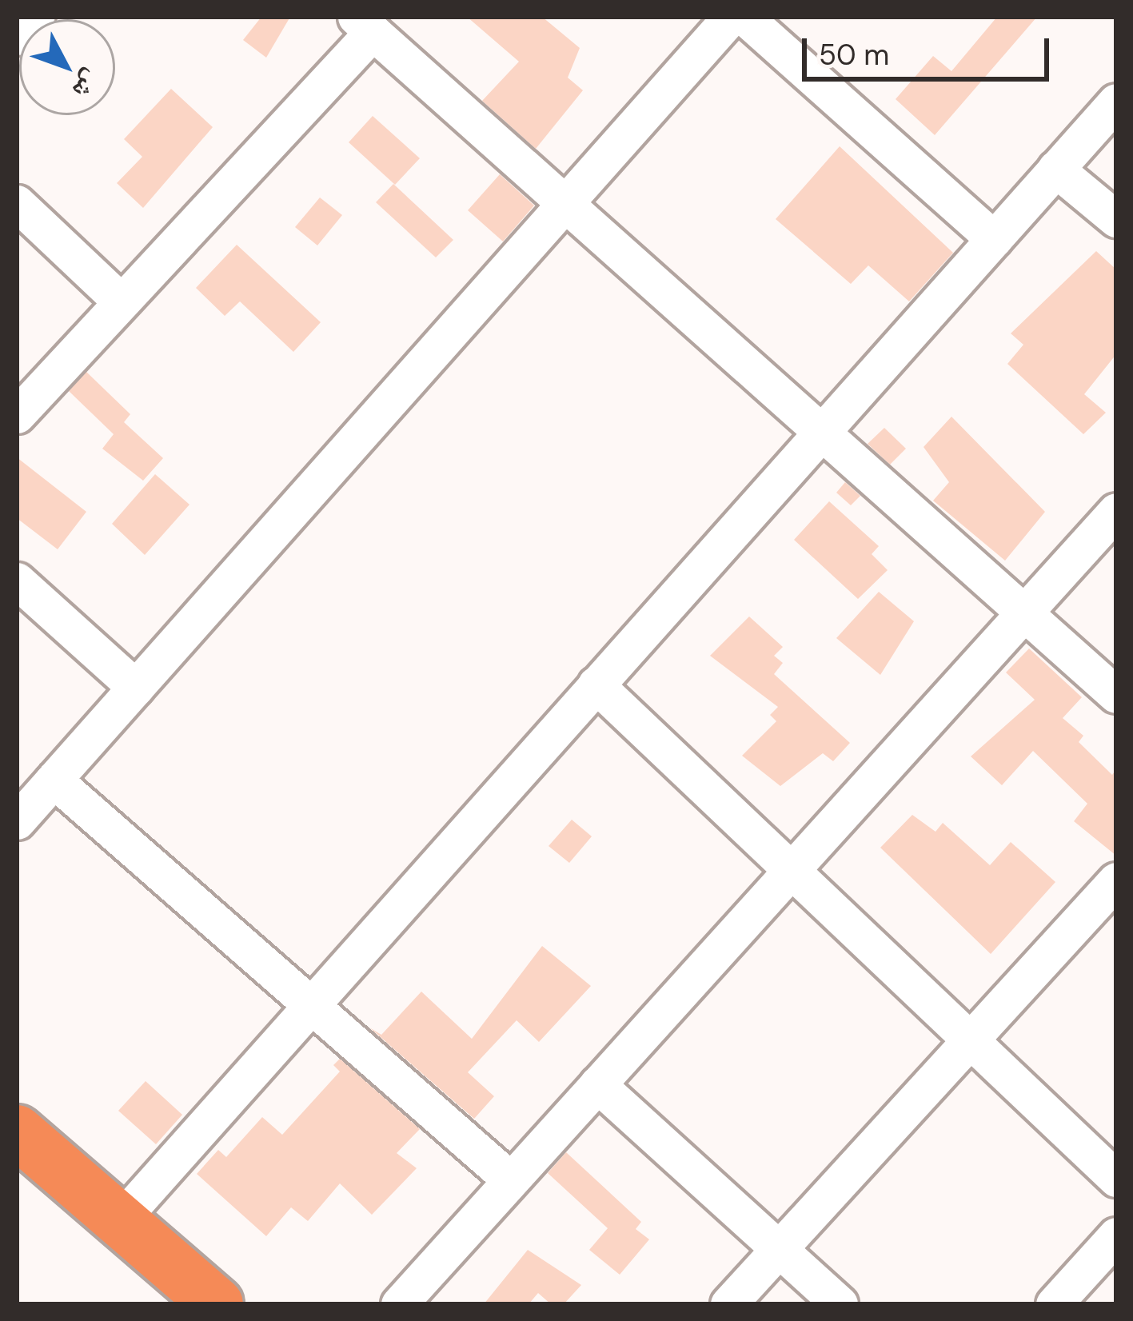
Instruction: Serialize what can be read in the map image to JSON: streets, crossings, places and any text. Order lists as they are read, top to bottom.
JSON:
{
  "scale_bar": "50 m",
  "north": "bottom right"
}
